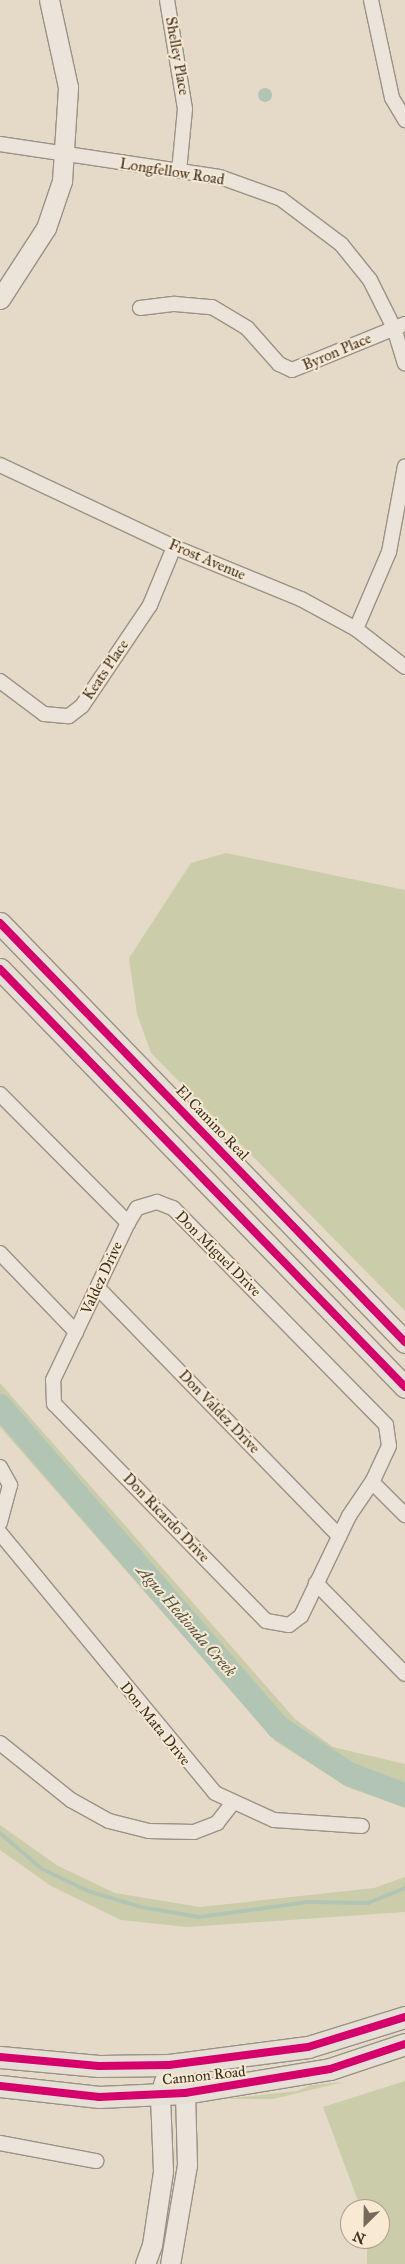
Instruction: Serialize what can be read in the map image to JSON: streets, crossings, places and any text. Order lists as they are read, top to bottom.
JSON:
{
  "streets": {
    "main road": ["El Camino Real", "Cannon Road"],
    "street": [
      "Shelley Place",
      "Longfellow Road",
      "Byron Place",
      "Frost Avenue",
      "Keats Place",
      "Don Miguel Drive",
      "Valdez Drive",
      "Don Valdez Drive",
      "Don Ricardo Drive",
      "Don Mata Drive"
    ]
  },
  "crossings": [
    ["Shelley Place", "Longfellow Road"],
    ["Longfellow Road", "Byron Place"],
    ["Frost Avenue", "Keats Place"],
    ["Don Miguel Drive", "Valdez Drive"],
    ["Don Miguel Drive", "Don Valdez Drive"],
    ["Valdez Drive", "Don Valdez Drive"],
    ["Valdez Drive", "Don Ricardo Drive"]
  ],
  "water": ["Agua Hedionda Creek"],
  "north": "bottom left"
}
